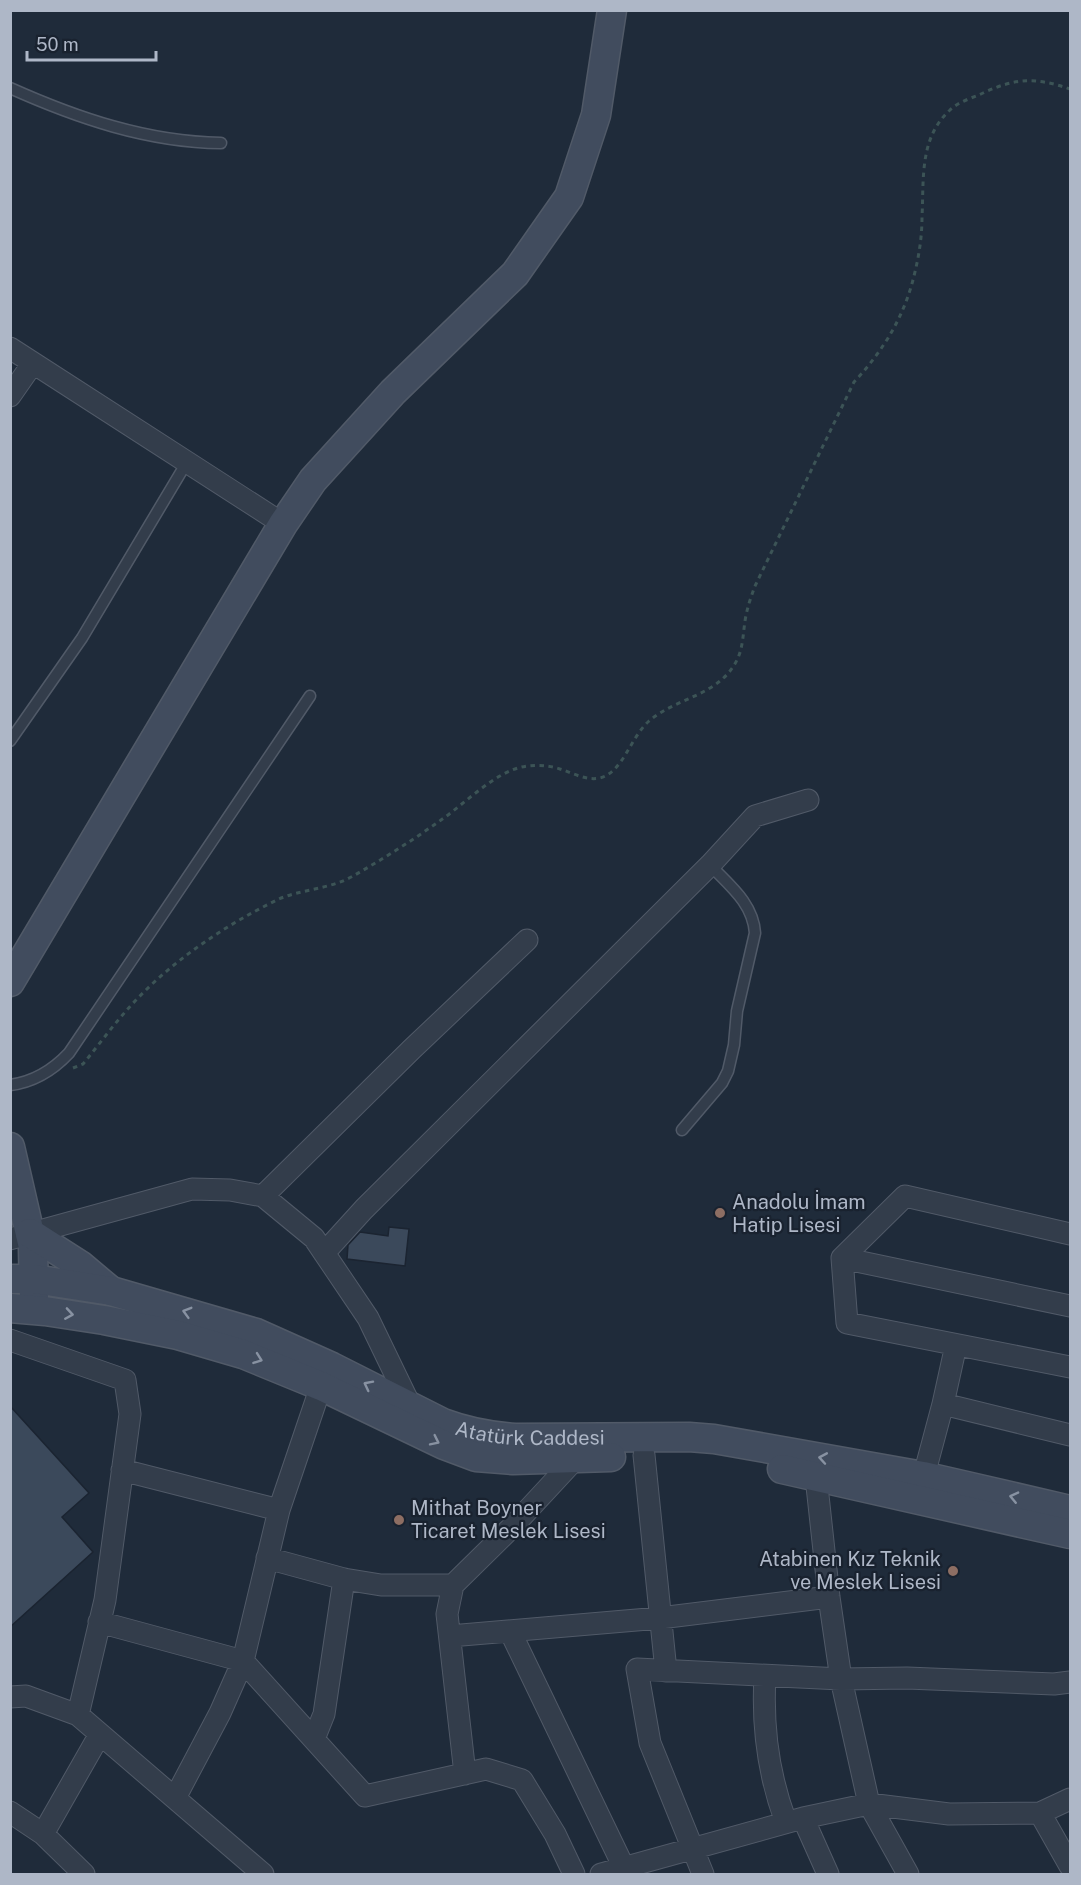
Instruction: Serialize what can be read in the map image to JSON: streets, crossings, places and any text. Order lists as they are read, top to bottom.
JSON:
{
  "streets": {
    "main road": ["Atatürk Caddesi"]
  },
  "places": ["Anadolu İmam Hatip Lisesi", "Mithat Boyner Ticaret Meslek Lisesi", "Atabinen Kız Teknik ve Meslek Lisesi"],
  "scale_bar": "50 m"
}
